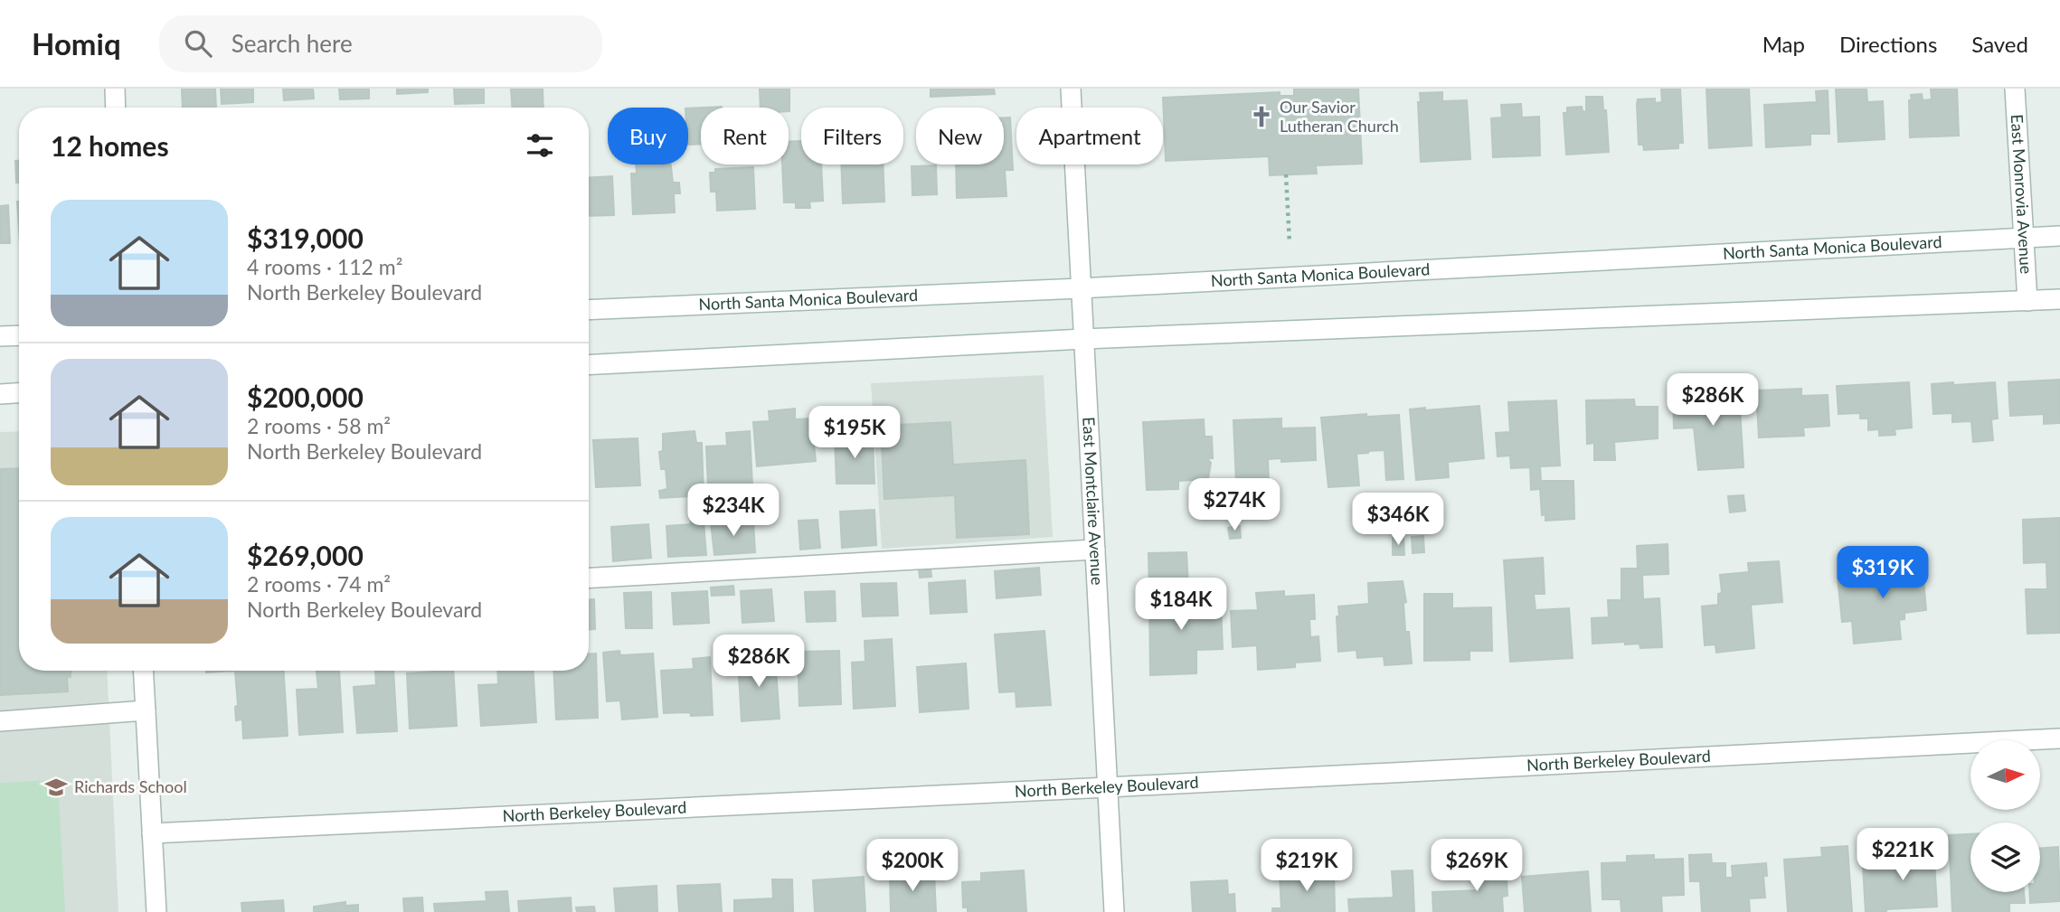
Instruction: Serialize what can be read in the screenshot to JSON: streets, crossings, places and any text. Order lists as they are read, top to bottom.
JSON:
{
  "streets": {
    "street": [
      "East Monrovia Avenue",
      "North Santa Monica Boulevard",
      "East Montclaire Avenue",
      "North Berkeley Boulevard"
    ]
  },
  "crossings": [
    ["East Monrovia Avenue", "North Santa Monica Boulevard"],
    ["North Santa Monica Boulevard", "East Montclaire Avenue"],
    ["East Montclaire Avenue", "North Berkeley Boulevard"]
  ],
  "places": {
    "church": ["Our Savior Lutheran Church"],
    "school or university": ["Richards School"]
  },
  "north": "right",
  "page": {
    "header": "Homiq",
    "search": "Search here",
    "nav": ["Map", "Directions", "Saved"],
    "chip": [
      "Buy",
      "Rent",
      "Filters",
      "New",
      "Apartment"
    ],
    "heading": "12 homes",
    "list": [
      {
        "name": "$319,000",
        "note": "4 rooms · 112 m² · North Berkeley Boulevard"
      },
      {
        "name": "$200,000",
        "note": "2 rooms · 58 m² · North Berkeley Boulevard"
      },
      {
        "name": "$269,000",
        "note": "2 rooms · 74 m² · North Berkeley Boulevard"
      }
    ],
    "price": [
      "$286K",
      "$195K",
      "$274K",
      "$234K",
      "$346K",
      "$319K",
      "$184K",
      "$286K",
      "$221K",
      "$200K",
      "$219K",
      "$269K"
    ]
  }
}
